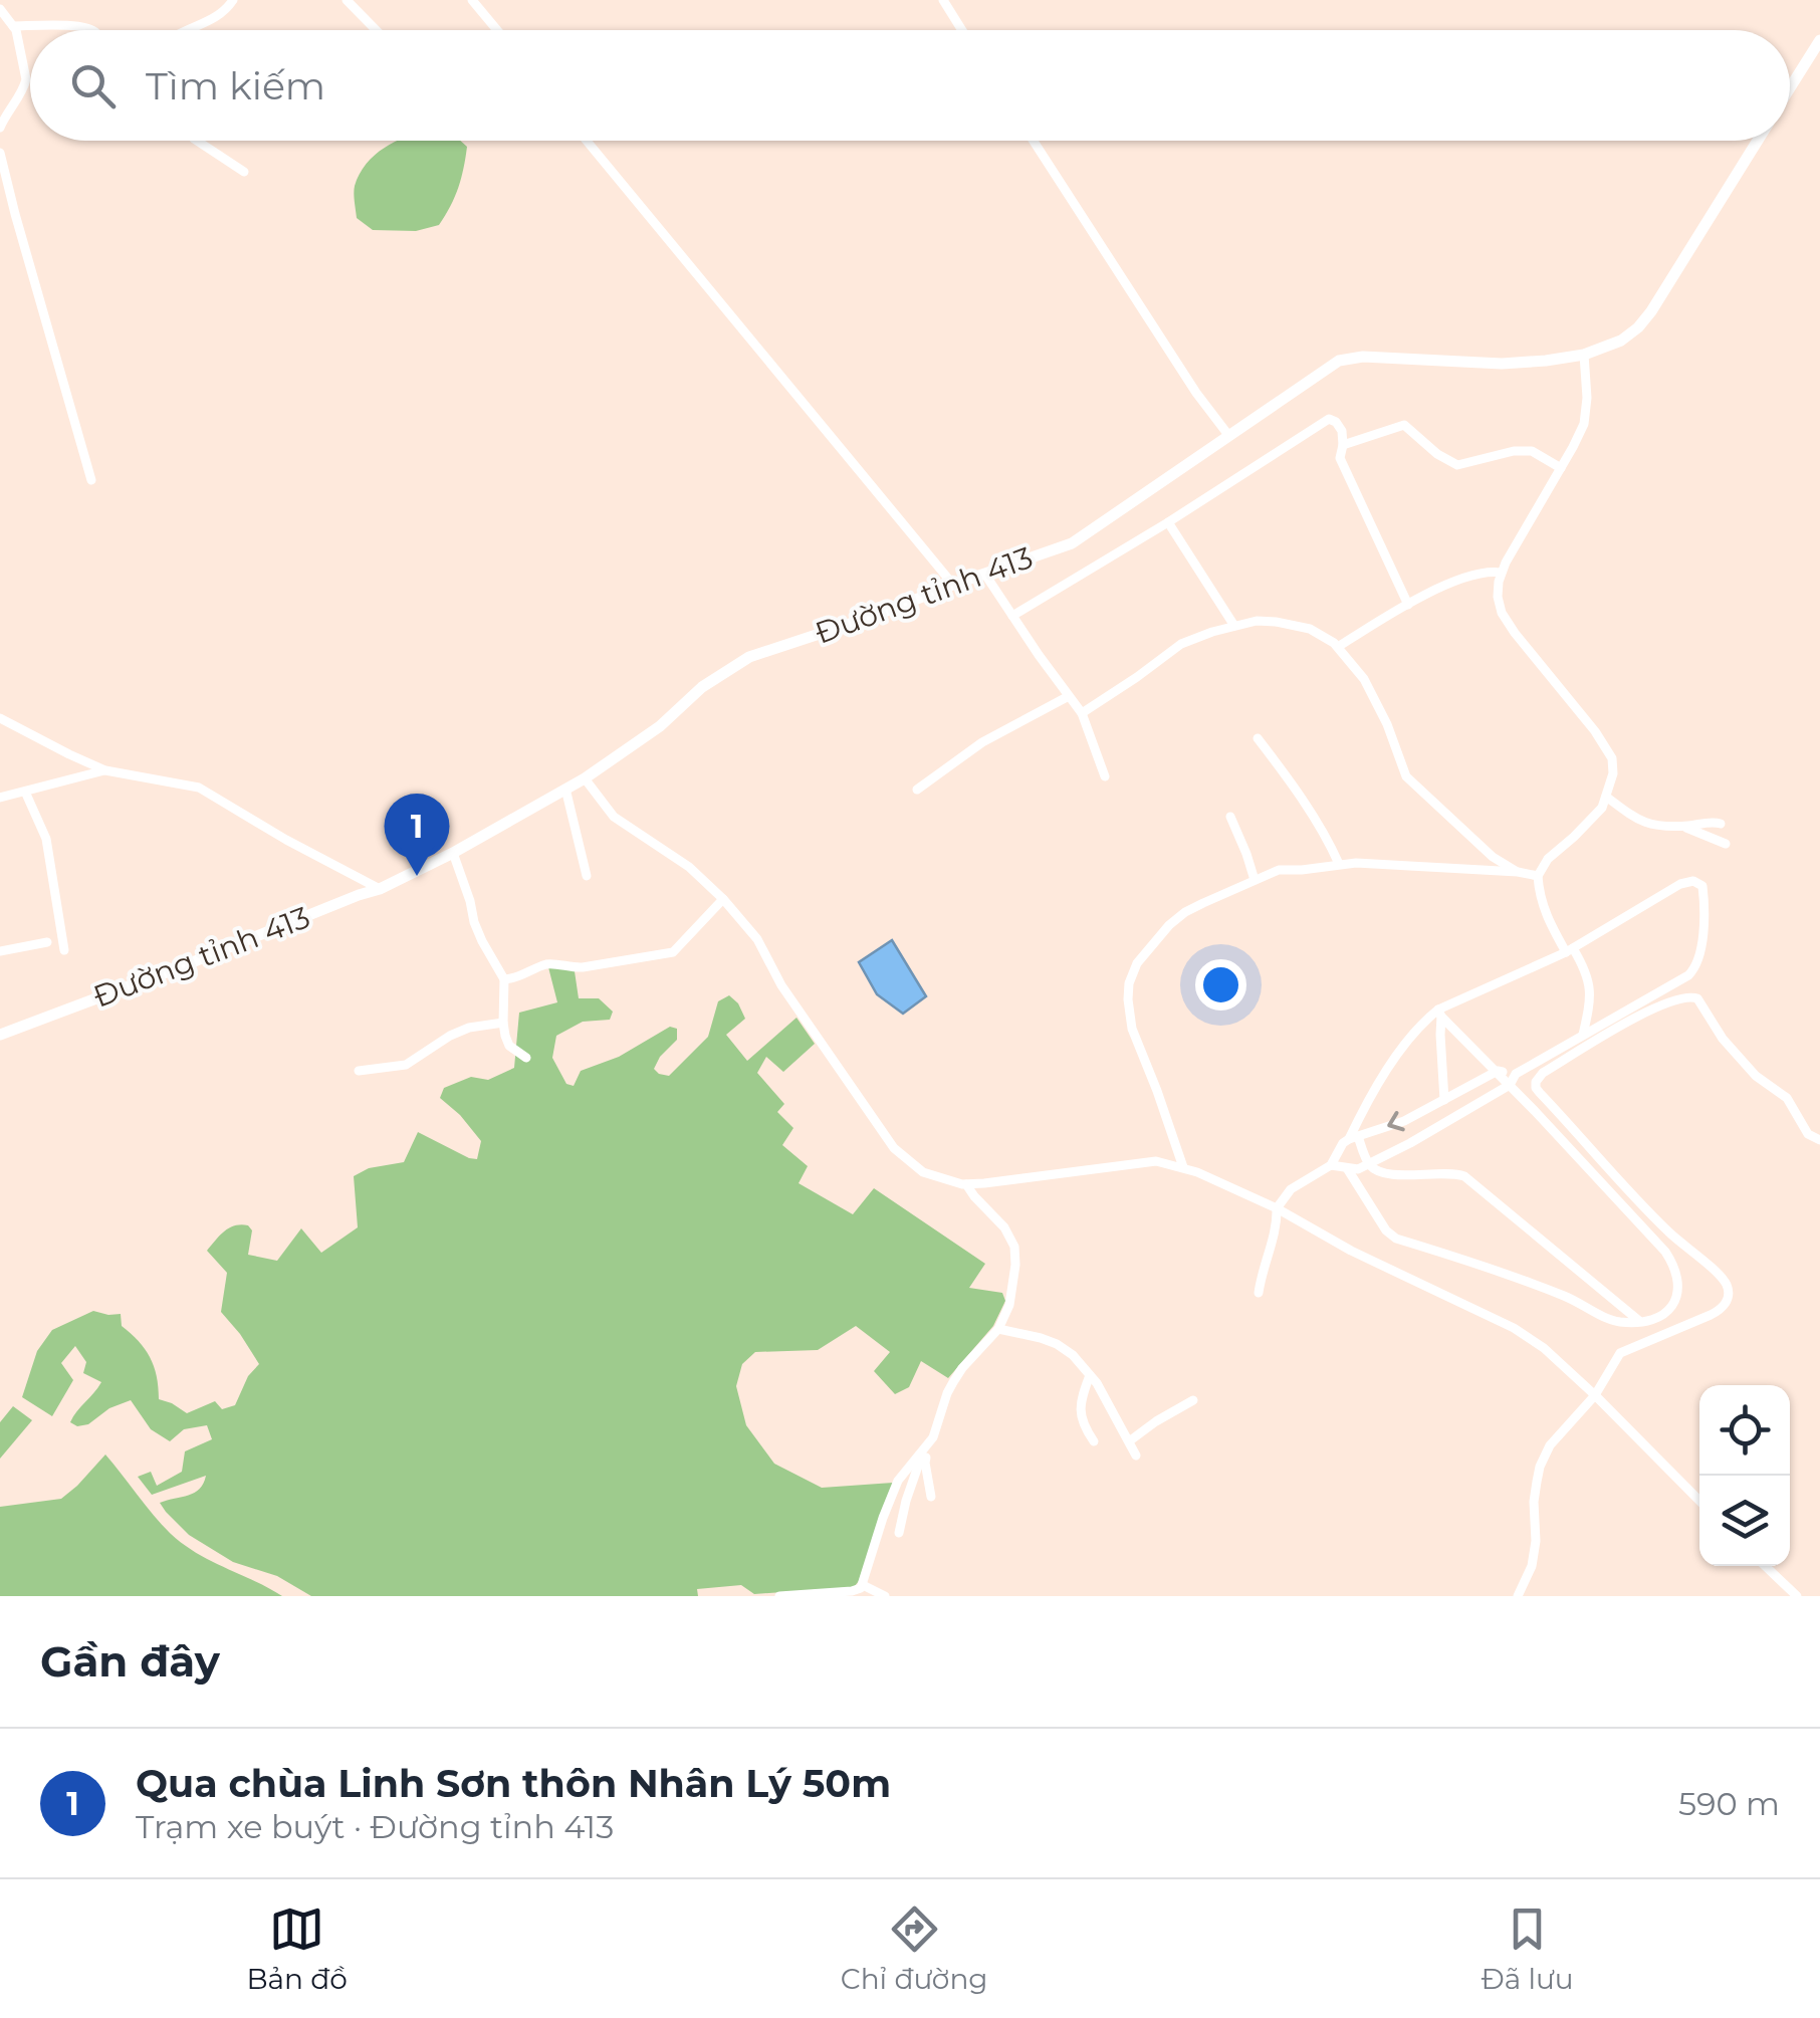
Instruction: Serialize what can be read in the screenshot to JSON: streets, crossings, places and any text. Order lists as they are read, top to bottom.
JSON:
{
  "streets": {
    "main road": ["Đường tỉnh 413"]
  },
  "page": {
    "search": "Tìm kiếm",
    "pins": "1",
    "heading": "Gần đây",
    "list": [
      {
        "mark": "1",
        "name": "Qua chùa Linh Sơn thôn Nhân Lý 50m",
        "note": "Trạm xe buýt · Đường tỉnh 413",
        "value": "590 m"
      }
    ],
    "nav": ["Bản đồ", "Chỉ đường", "Đã lưu"]
  }
}
